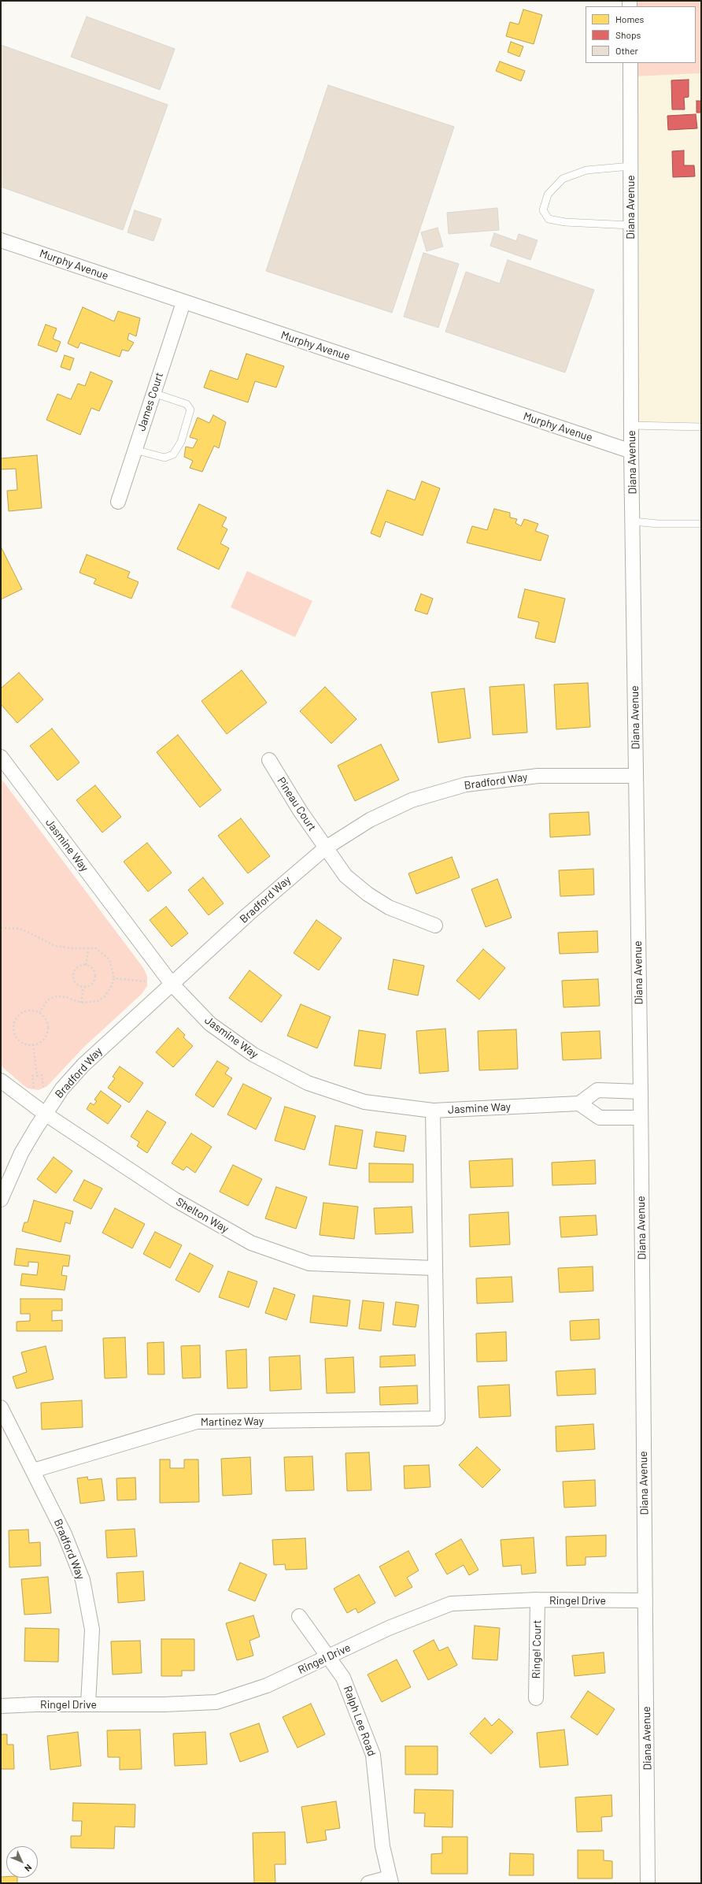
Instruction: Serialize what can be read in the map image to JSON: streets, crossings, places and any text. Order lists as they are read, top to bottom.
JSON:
{
  "streets": {
    "street": [
      "Diana Avenue",
      "Murphy Avenue",
      "James Court",
      "Bradford Way",
      "Pineau Court",
      "Jasmine Way",
      "Shelton Way",
      "Martinez Way",
      "Ringel Drive",
      "Ringel Court",
      "Ralph Lee Road"
    ]
  },
  "crossings": [
    ["Diana Avenue", "Murphy Avenue"],
    ["Diana Avenue", "Bradford Way"],
    ["Diana Avenue", "Ringel Drive"],
    ["Murphy Avenue", "James Court"],
    ["Bradford Way", "Pineau Court"],
    ["Bradford Way", "Jasmine Way"],
    ["Bradford Way", "Shelton Way"],
    ["Bradford Way", "Martinez Way"],
    ["Bradford Way", "Ringel Drive"],
    ["Shelton Way", "Martinez Way"],
    ["Ringel Drive", "Ringel Court"],
    ["Ringel Drive", "Ralph Lee Road"]
  ],
  "legend": ["Homes", "Shops", "Other"],
  "north": "bottom right"
}
